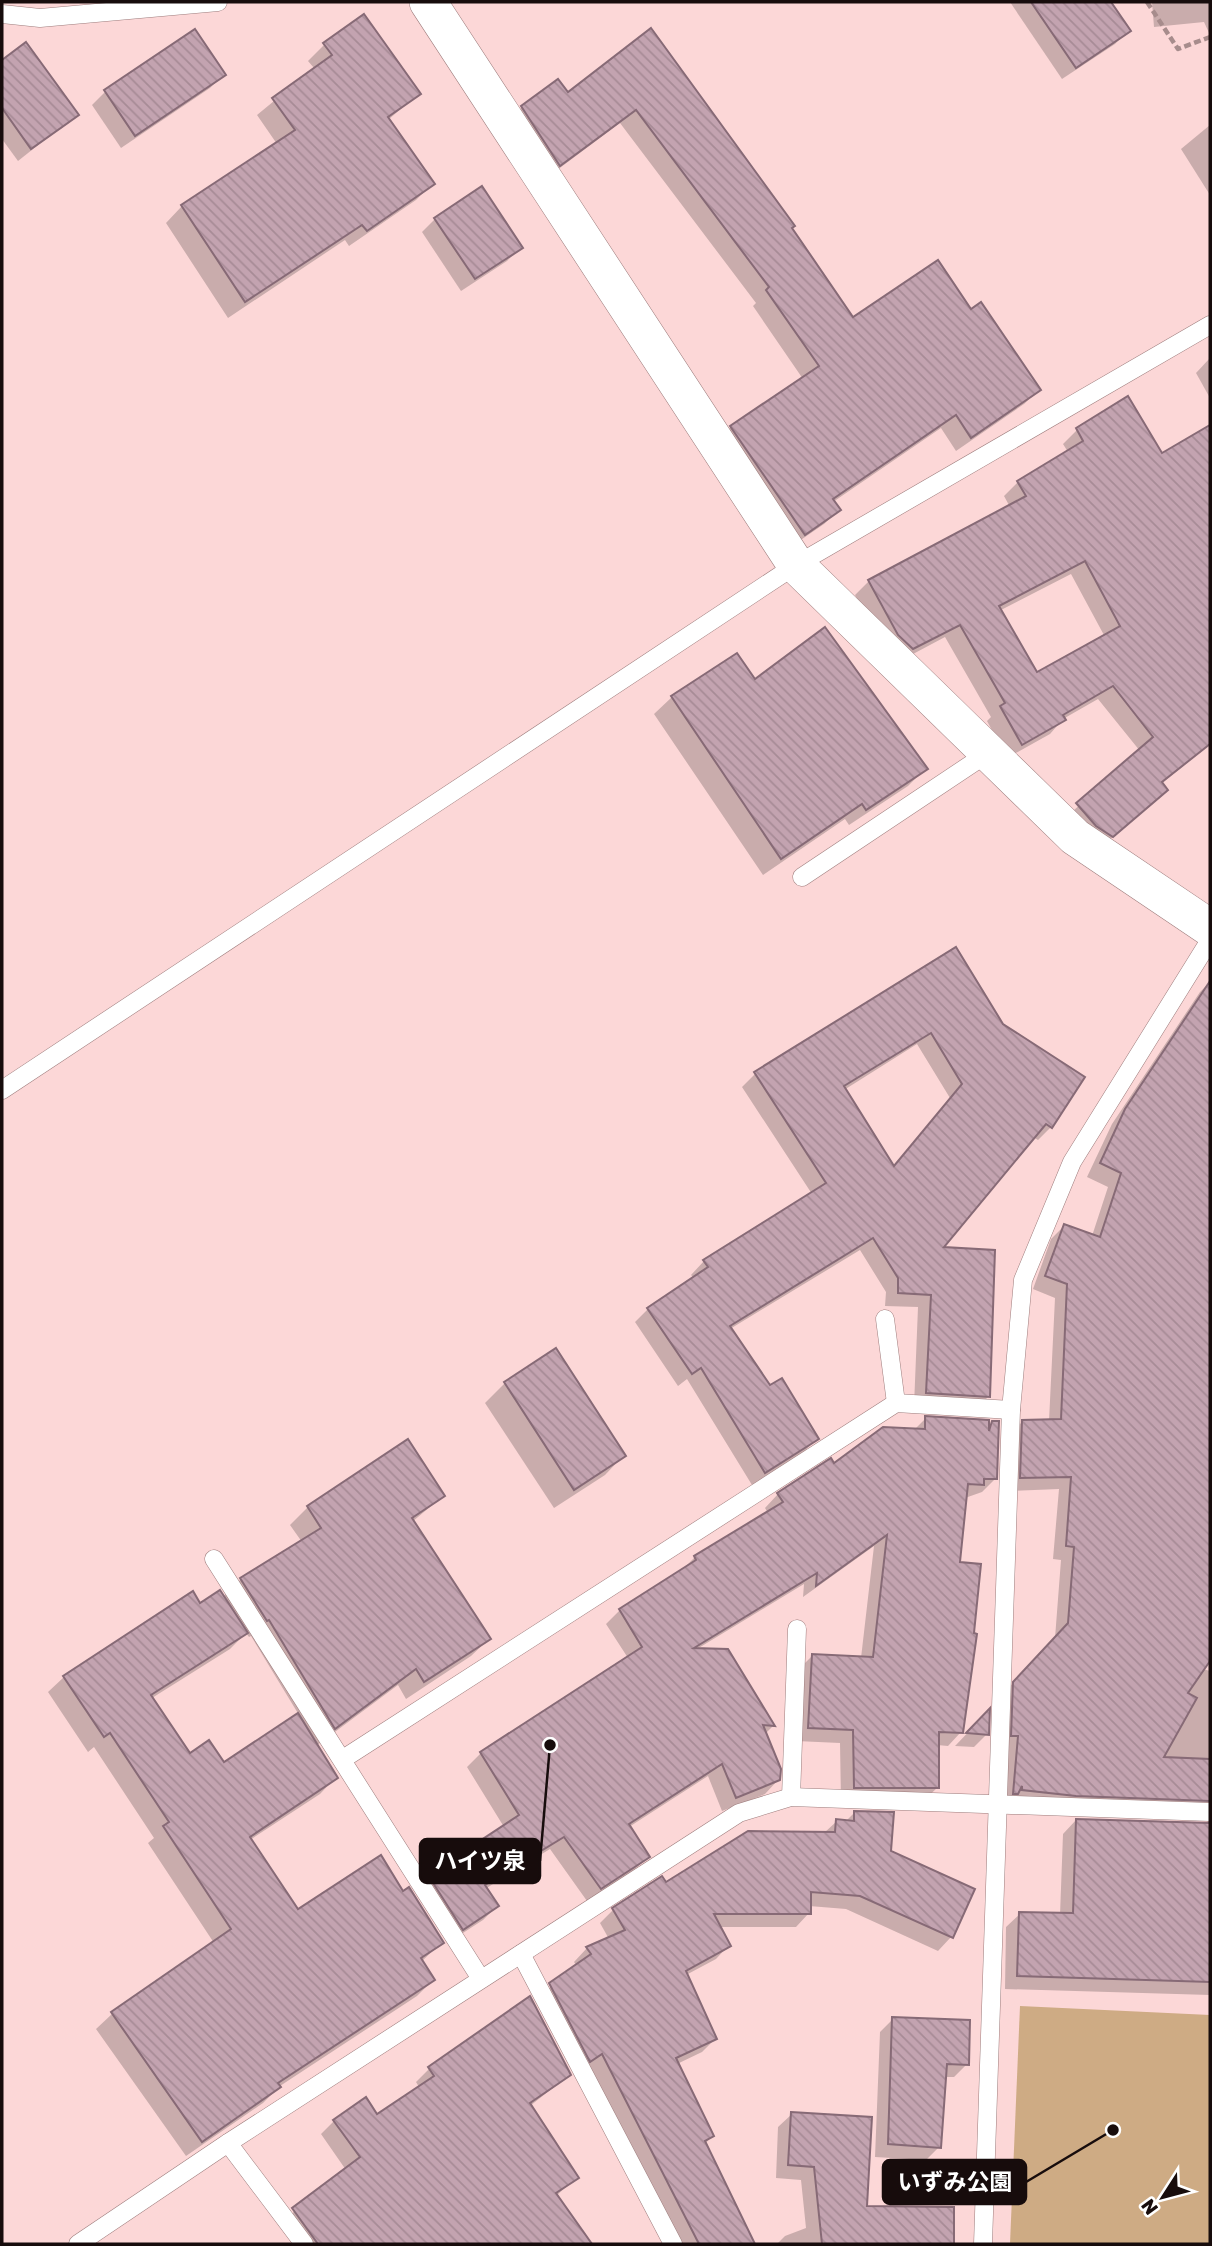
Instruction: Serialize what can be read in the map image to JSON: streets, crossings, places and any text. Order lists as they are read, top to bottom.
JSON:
{
  "places": ["ハイツ泉", "いずみ公園"],
  "north": "bottom left"
}
